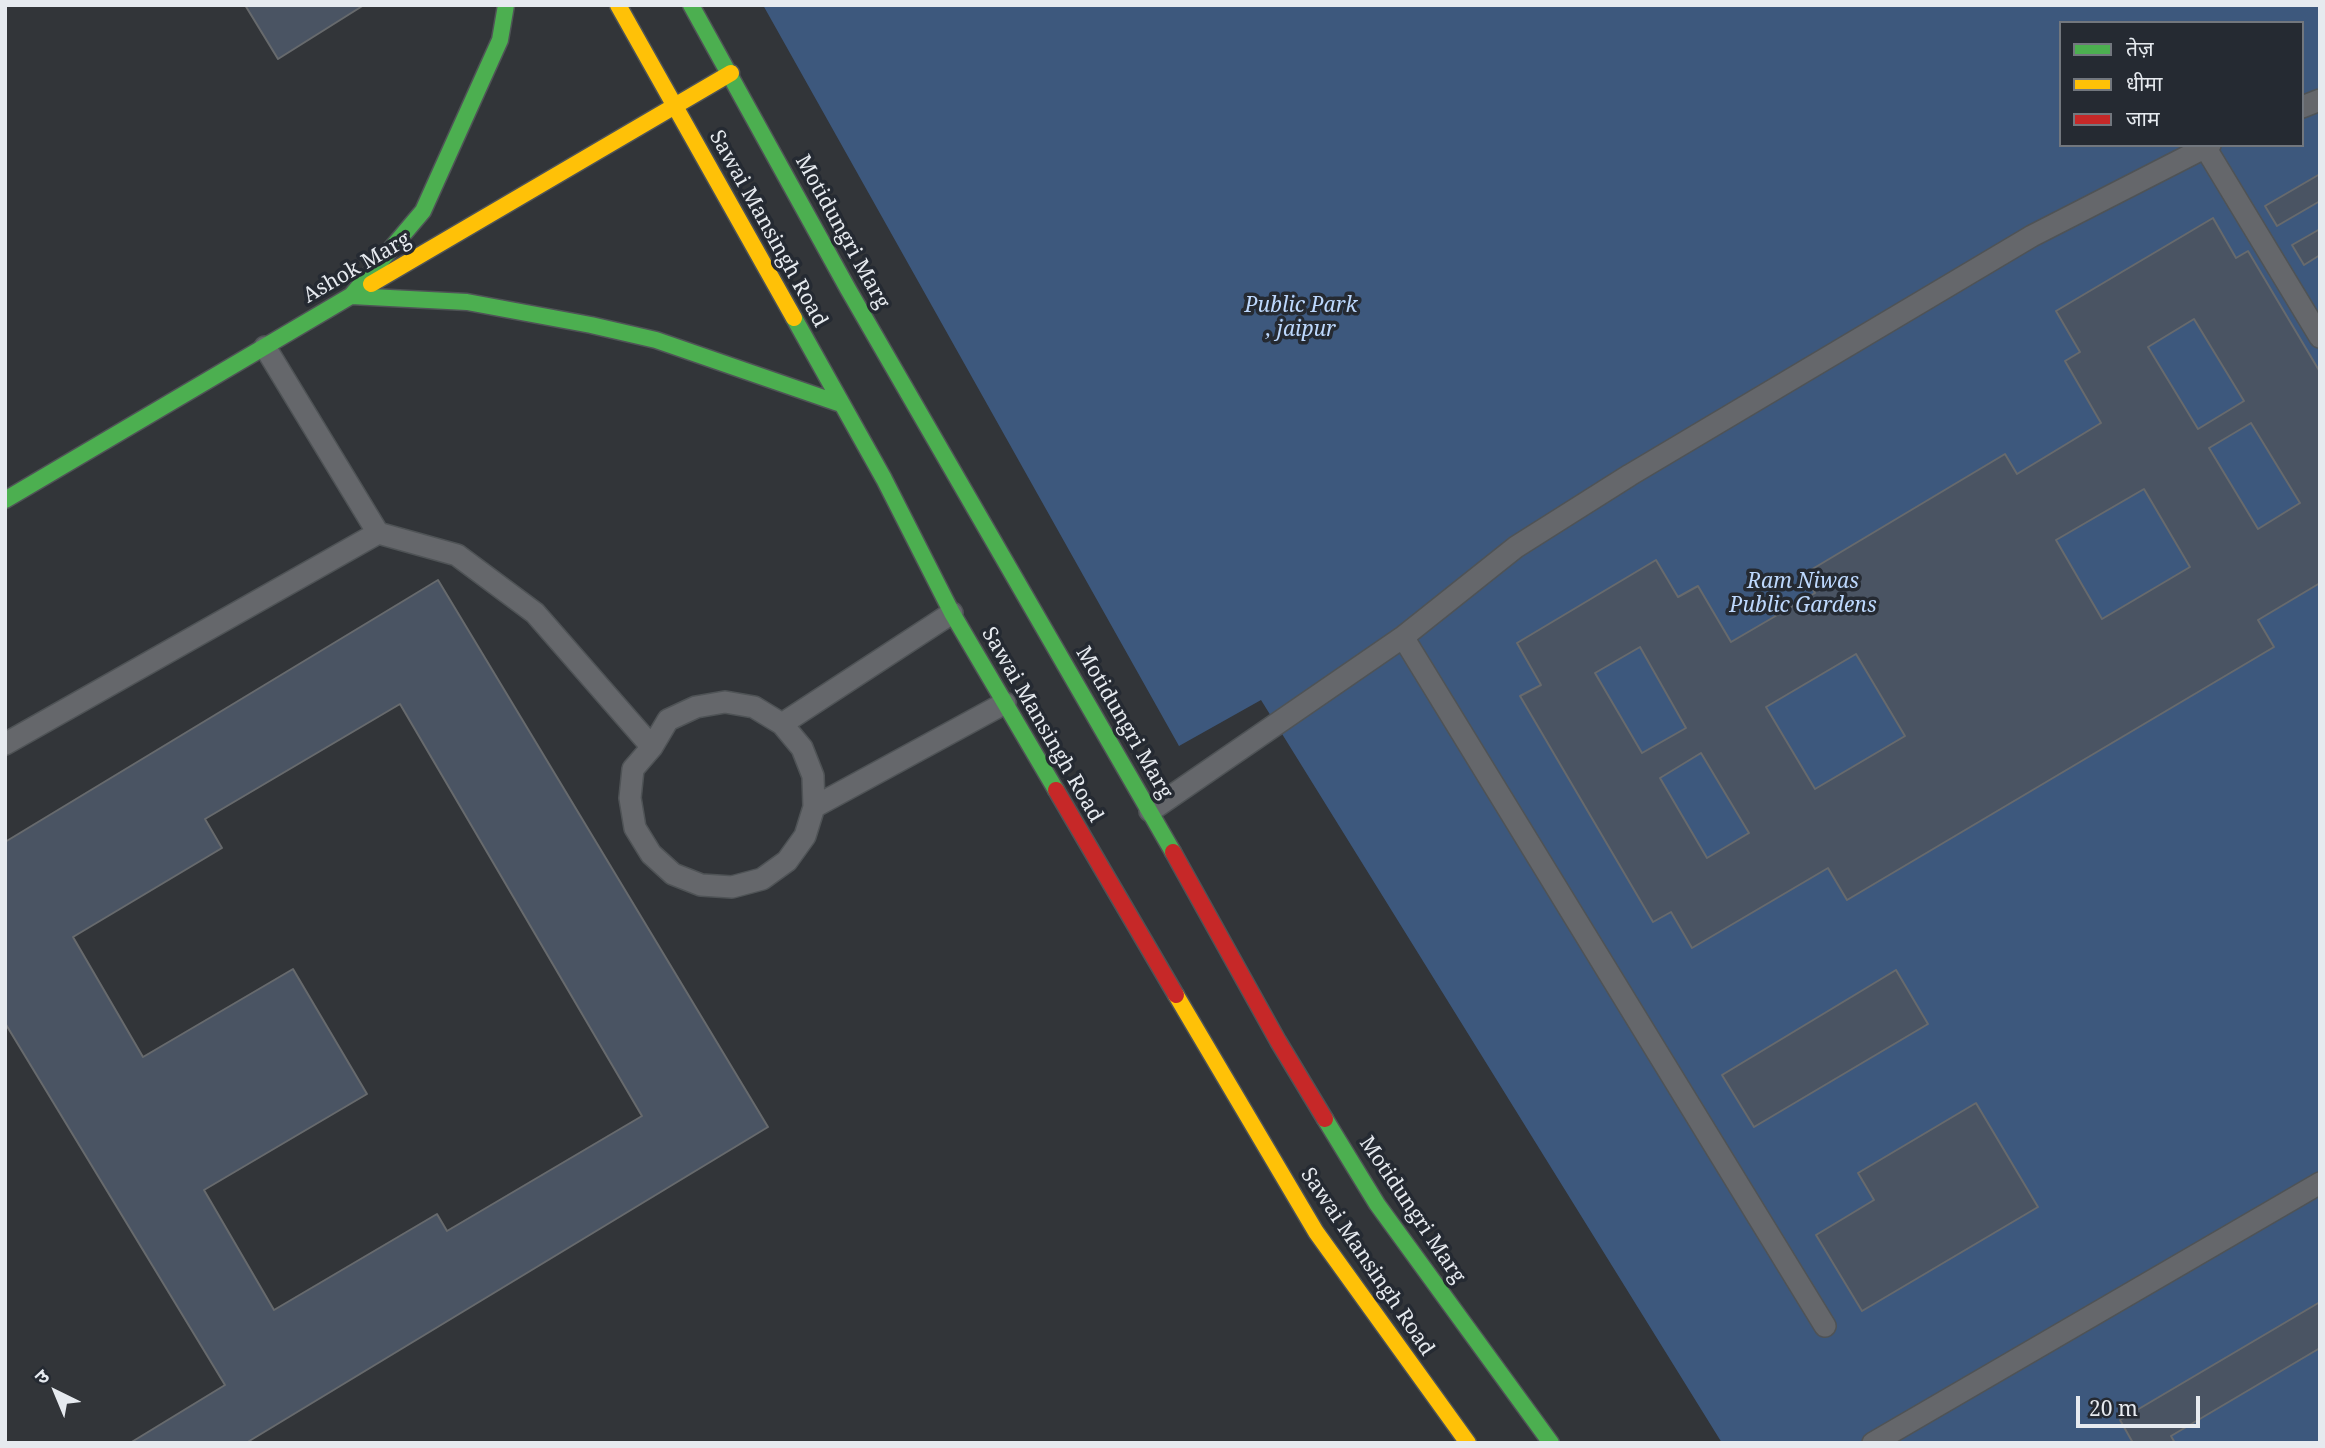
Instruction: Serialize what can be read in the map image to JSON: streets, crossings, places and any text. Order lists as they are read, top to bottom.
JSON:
{
  "streets": {
    "main road": ["Sawai Mansingh Road", "Motidungri Marg", "Ashok Marg"]
  },
  "crossings": [
    ["Sawai Mansingh Road", "Ashok Marg"],
    ["Motidungri Marg", "Ashok Marg"]
  ],
  "parks": ["Public Park , jaipur", "Ram Niwas Public Gardens"],
  "legend": ["तेज़", "धीमा", "जाम"],
  "scale_bar": "20 m",
  "north": "top left"
}
